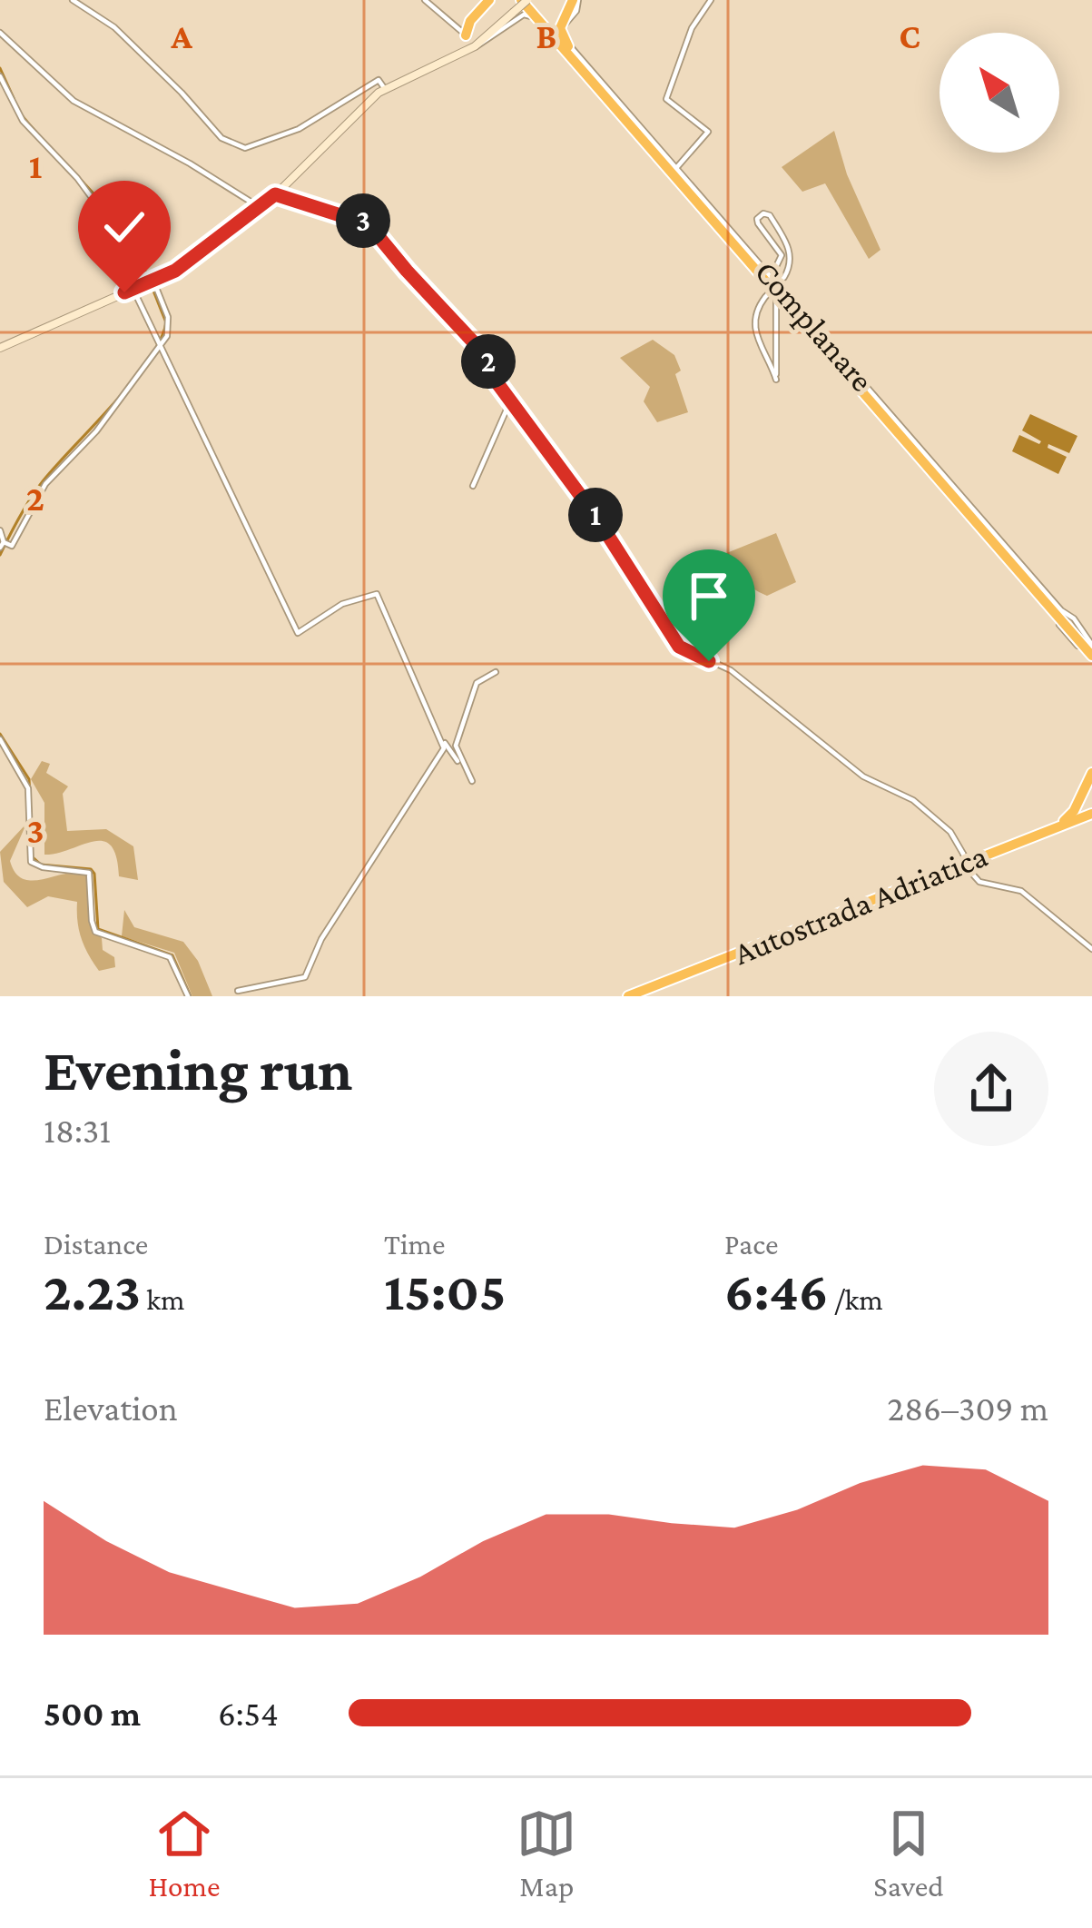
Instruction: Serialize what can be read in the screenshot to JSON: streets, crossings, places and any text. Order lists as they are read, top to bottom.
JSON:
{
  "streets": {
    "highway": ["Autostrada Adriatica"],
    "street": ["Complanare"]
  },
  "north": "top left",
  "page": {
    "pins": ["3", "2", "1"],
    "heading": ["Evening run", "18:31"],
    "stats": [
      ["Distance", "2.23 km"],
      ["Time", "15:05"],
      ["Pace", "6:46 /km"]
    ],
    "chart": ["Elevation", "286–309 m"],
    "list": [
      {
        "name": "500 m",
        "note": "6:54"
      }
    ],
    "tabs": ["Home", "Map", "Saved"]
  },
  "grid": {
    "columns": ["A", "B", "C"],
    "rows": ["1", "2", "3"]
  }
}
